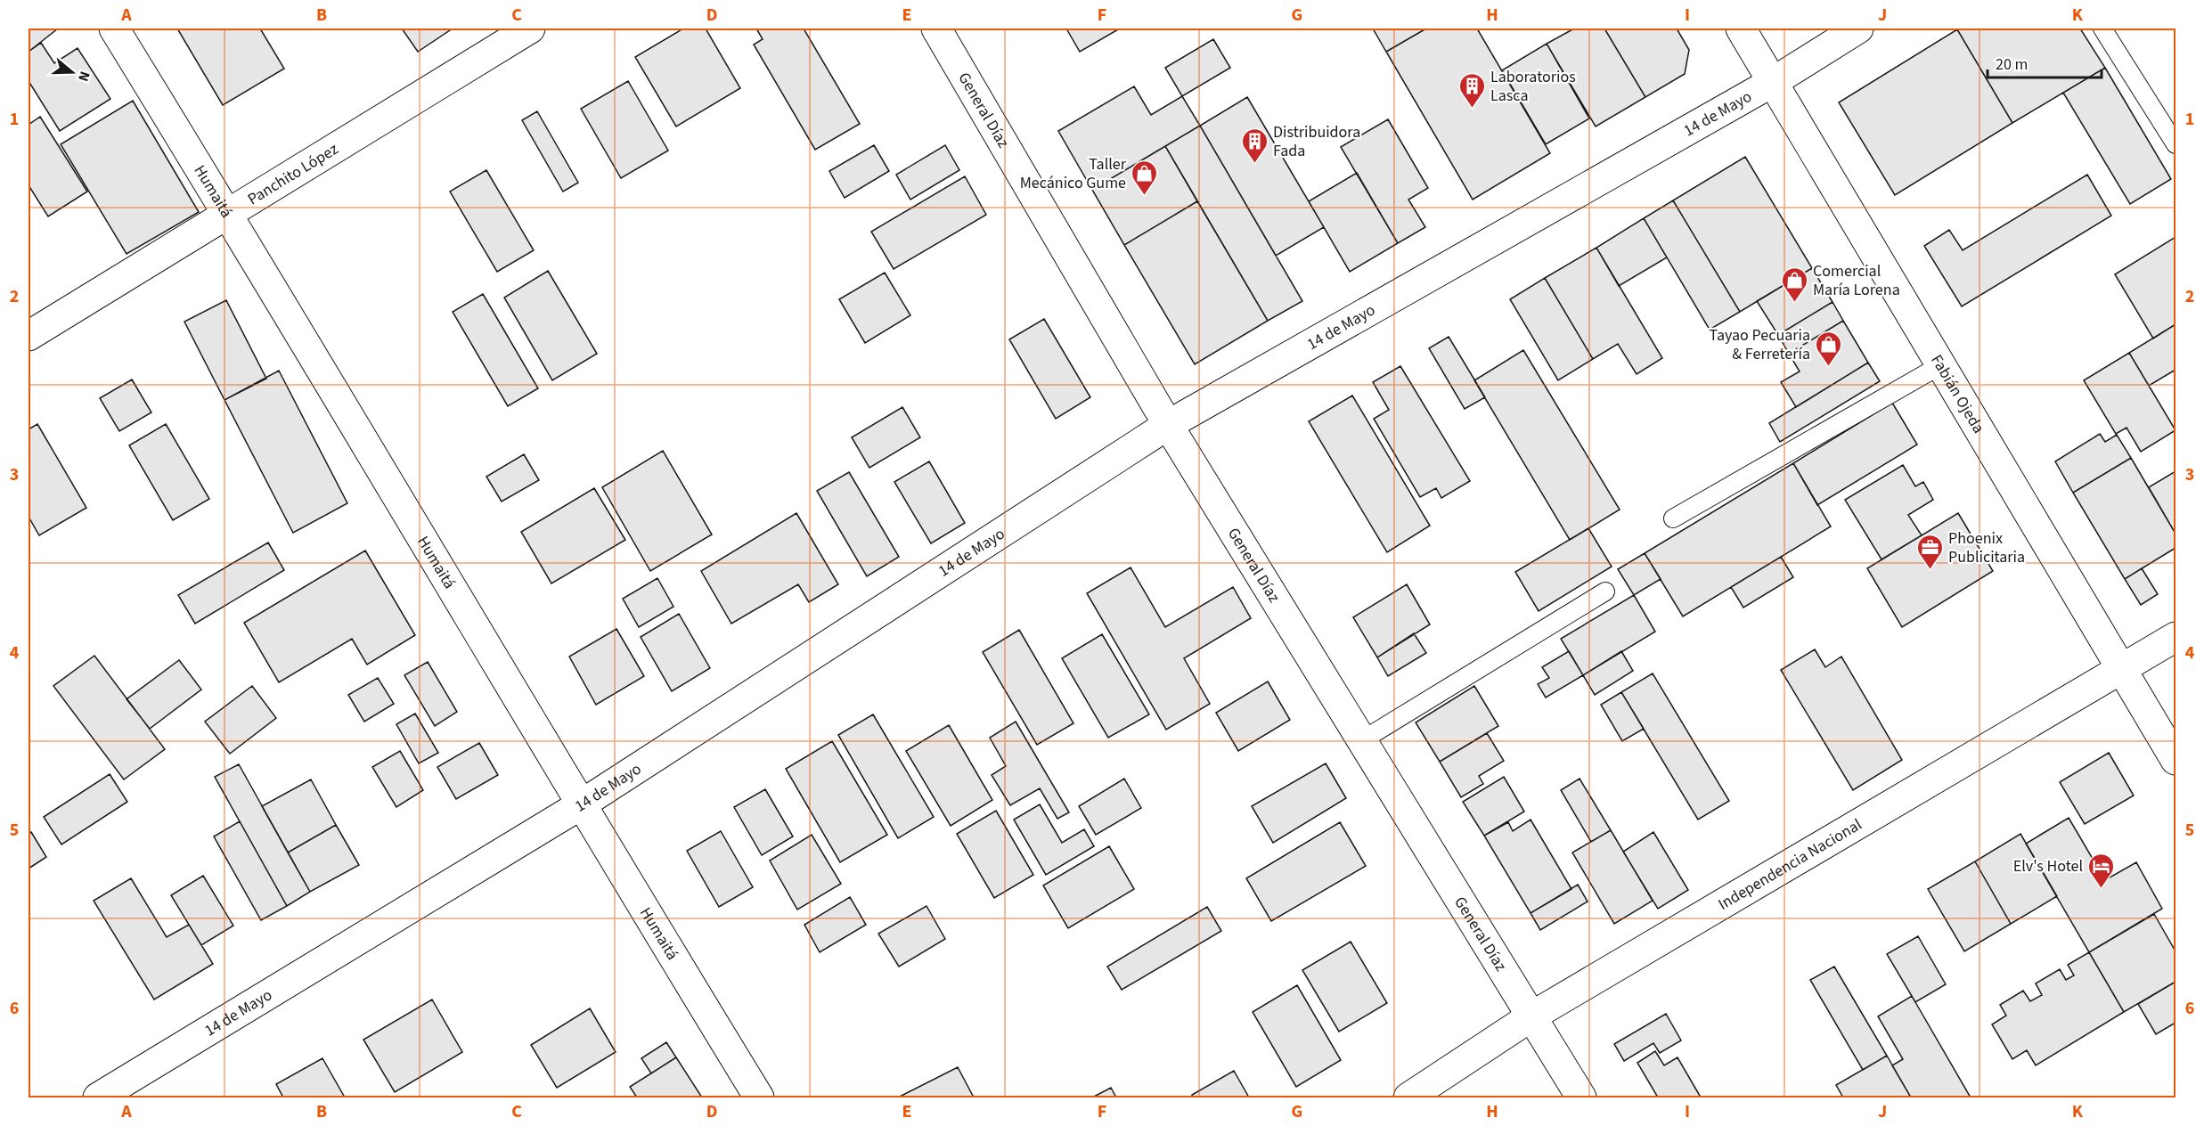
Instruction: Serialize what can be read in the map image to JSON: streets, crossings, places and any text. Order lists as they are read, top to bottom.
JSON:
{
  "streets": {
    "street": [
      "General Díaz",
      "14 de Mayo",
      "Panchito López",
      "Humaitá",
      "Fabián Ojeda",
      "Independencia Nacional"
    ]
  },
  "crossings": [
    ["General Díaz", "14 de Mayo"],
    ["General Díaz", "Independencia Nacional"],
    ["14 de Mayo", "Humaitá"],
    ["14 de Mayo", "Fabián Ojeda"],
    ["Panchito López", "Humaitá"],
    ["Fabián Ojeda", "Independencia Nacional"]
  ],
  "places": {
    "building": ["Laboratorios Lasca", "Distribuidora Fada"],
    "shop": ["Taller Mecánico Gume", "Comercial María Lorena", "Tayao Pecuaria & Ferretería"],
    "office": ["Phoenix Publicitaria"],
    "hotel": ["Elv's Hotel"]
  },
  "scale_bar": "20 m",
  "north": "right",
  "grid": {
    "columns": [
      "A",
      "B",
      "C",
      "D",
      "E",
      "F",
      "G",
      "H",
      "I",
      "J",
      "K"
    ],
    "rows": [
      "1",
      "2",
      "3",
      "4",
      "5",
      "6"
    ]
  }
}
